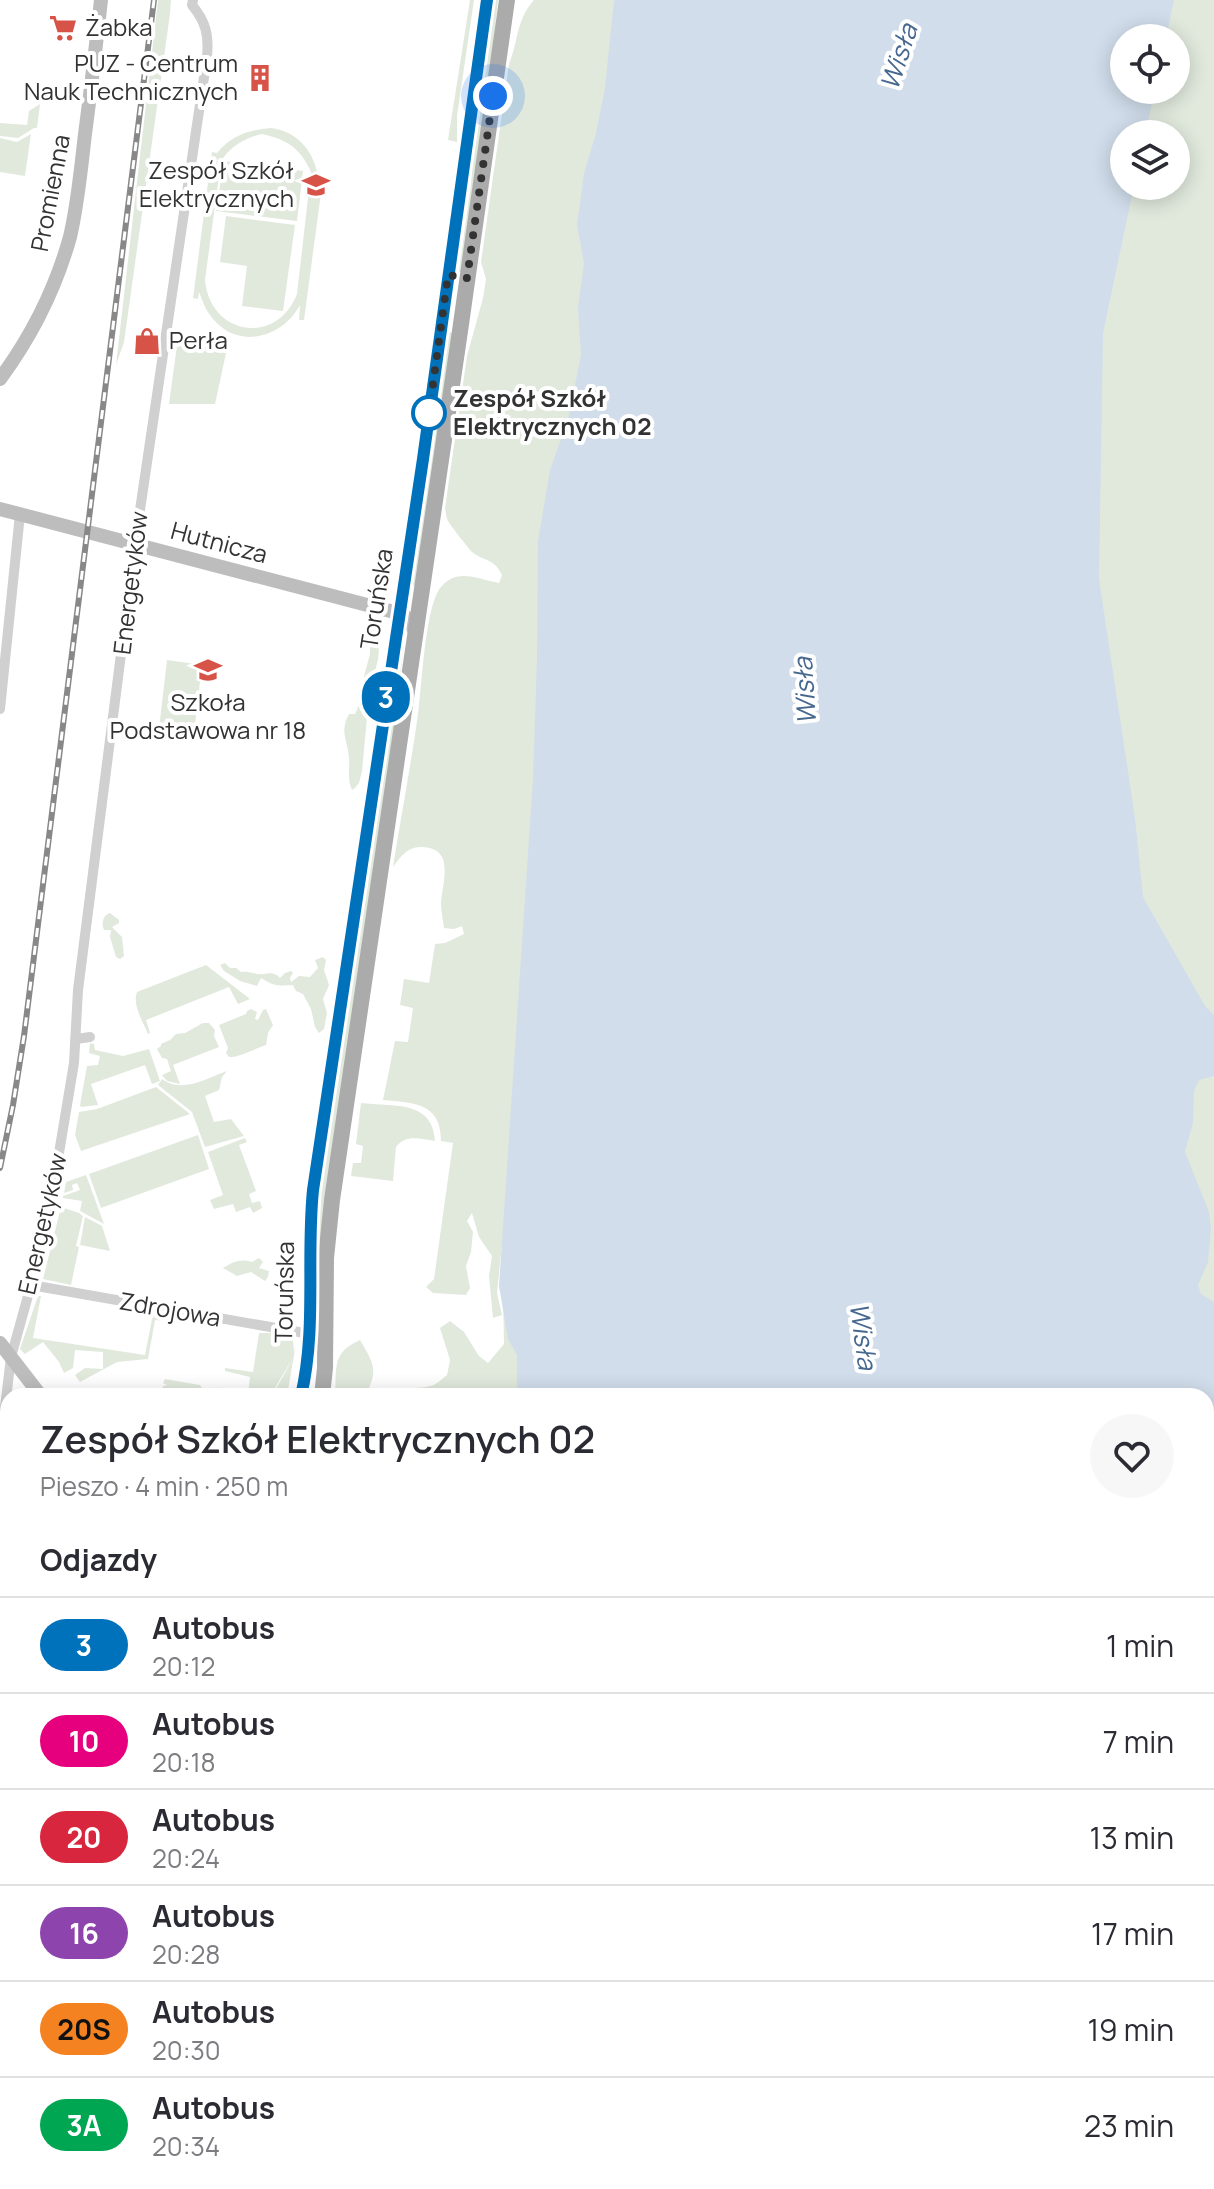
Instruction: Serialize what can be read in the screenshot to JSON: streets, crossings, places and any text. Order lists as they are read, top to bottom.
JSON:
{
  "streets": {
    "main road": ["Toruńska"],
    "street": [
      "Promienna",
      "Hutnicza",
      "Energetyków",
      "Zdrojowa"
    ]
  },
  "crossings": [
    ["Hutnicza", "Energetyków"],
    ["Hutnicza", "Toruńska"],
    ["Energetyków", "Zdrojowa"],
    ["Toruńska", "Zdrojowa"]
  ],
  "water": ["Wisła"],
  "places": {
    "supermarket": ["Żabka"],
    "building": ["PUZ - Centrum Nauk Technicznych"],
    "school or university": ["Zespół Szkół Elektrycznych", "Szkoła Podstawowa nr 18"],
    "shop": ["Perła"],
    "other": ["Zespół Szkół Elektrycznych 02"]
  },
  "lines": ["bus line 3"],
  "page": {
    "on_map": "3",
    "heading": [
      ["Zespół Szkół Elektrycznych 02", "Pieszo · 4 min · 250 m"],
      "Odjazdy"
    ],
    "list": [
      {
        "mark": "3",
        "name": "Autobus",
        "note": "20:12",
        "value": "1 min"
      },
      {
        "mark": "10",
        "name": "Autobus",
        "note": "20:18",
        "value": "7 min"
      },
      {
        "mark": "20",
        "name": "Autobus",
        "note": "20:24",
        "value": "13 min"
      },
      {
        "mark": "16",
        "name": "Autobus",
        "note": "20:28",
        "value": "17 min"
      },
      {
        "mark": "20S",
        "name": "Autobus",
        "note": "20:30",
        "value": "19 min"
      },
      {
        "mark": "3A",
        "name": "Autobus",
        "note": "20:34",
        "value": "23 min"
      }
    ]
  }
}
